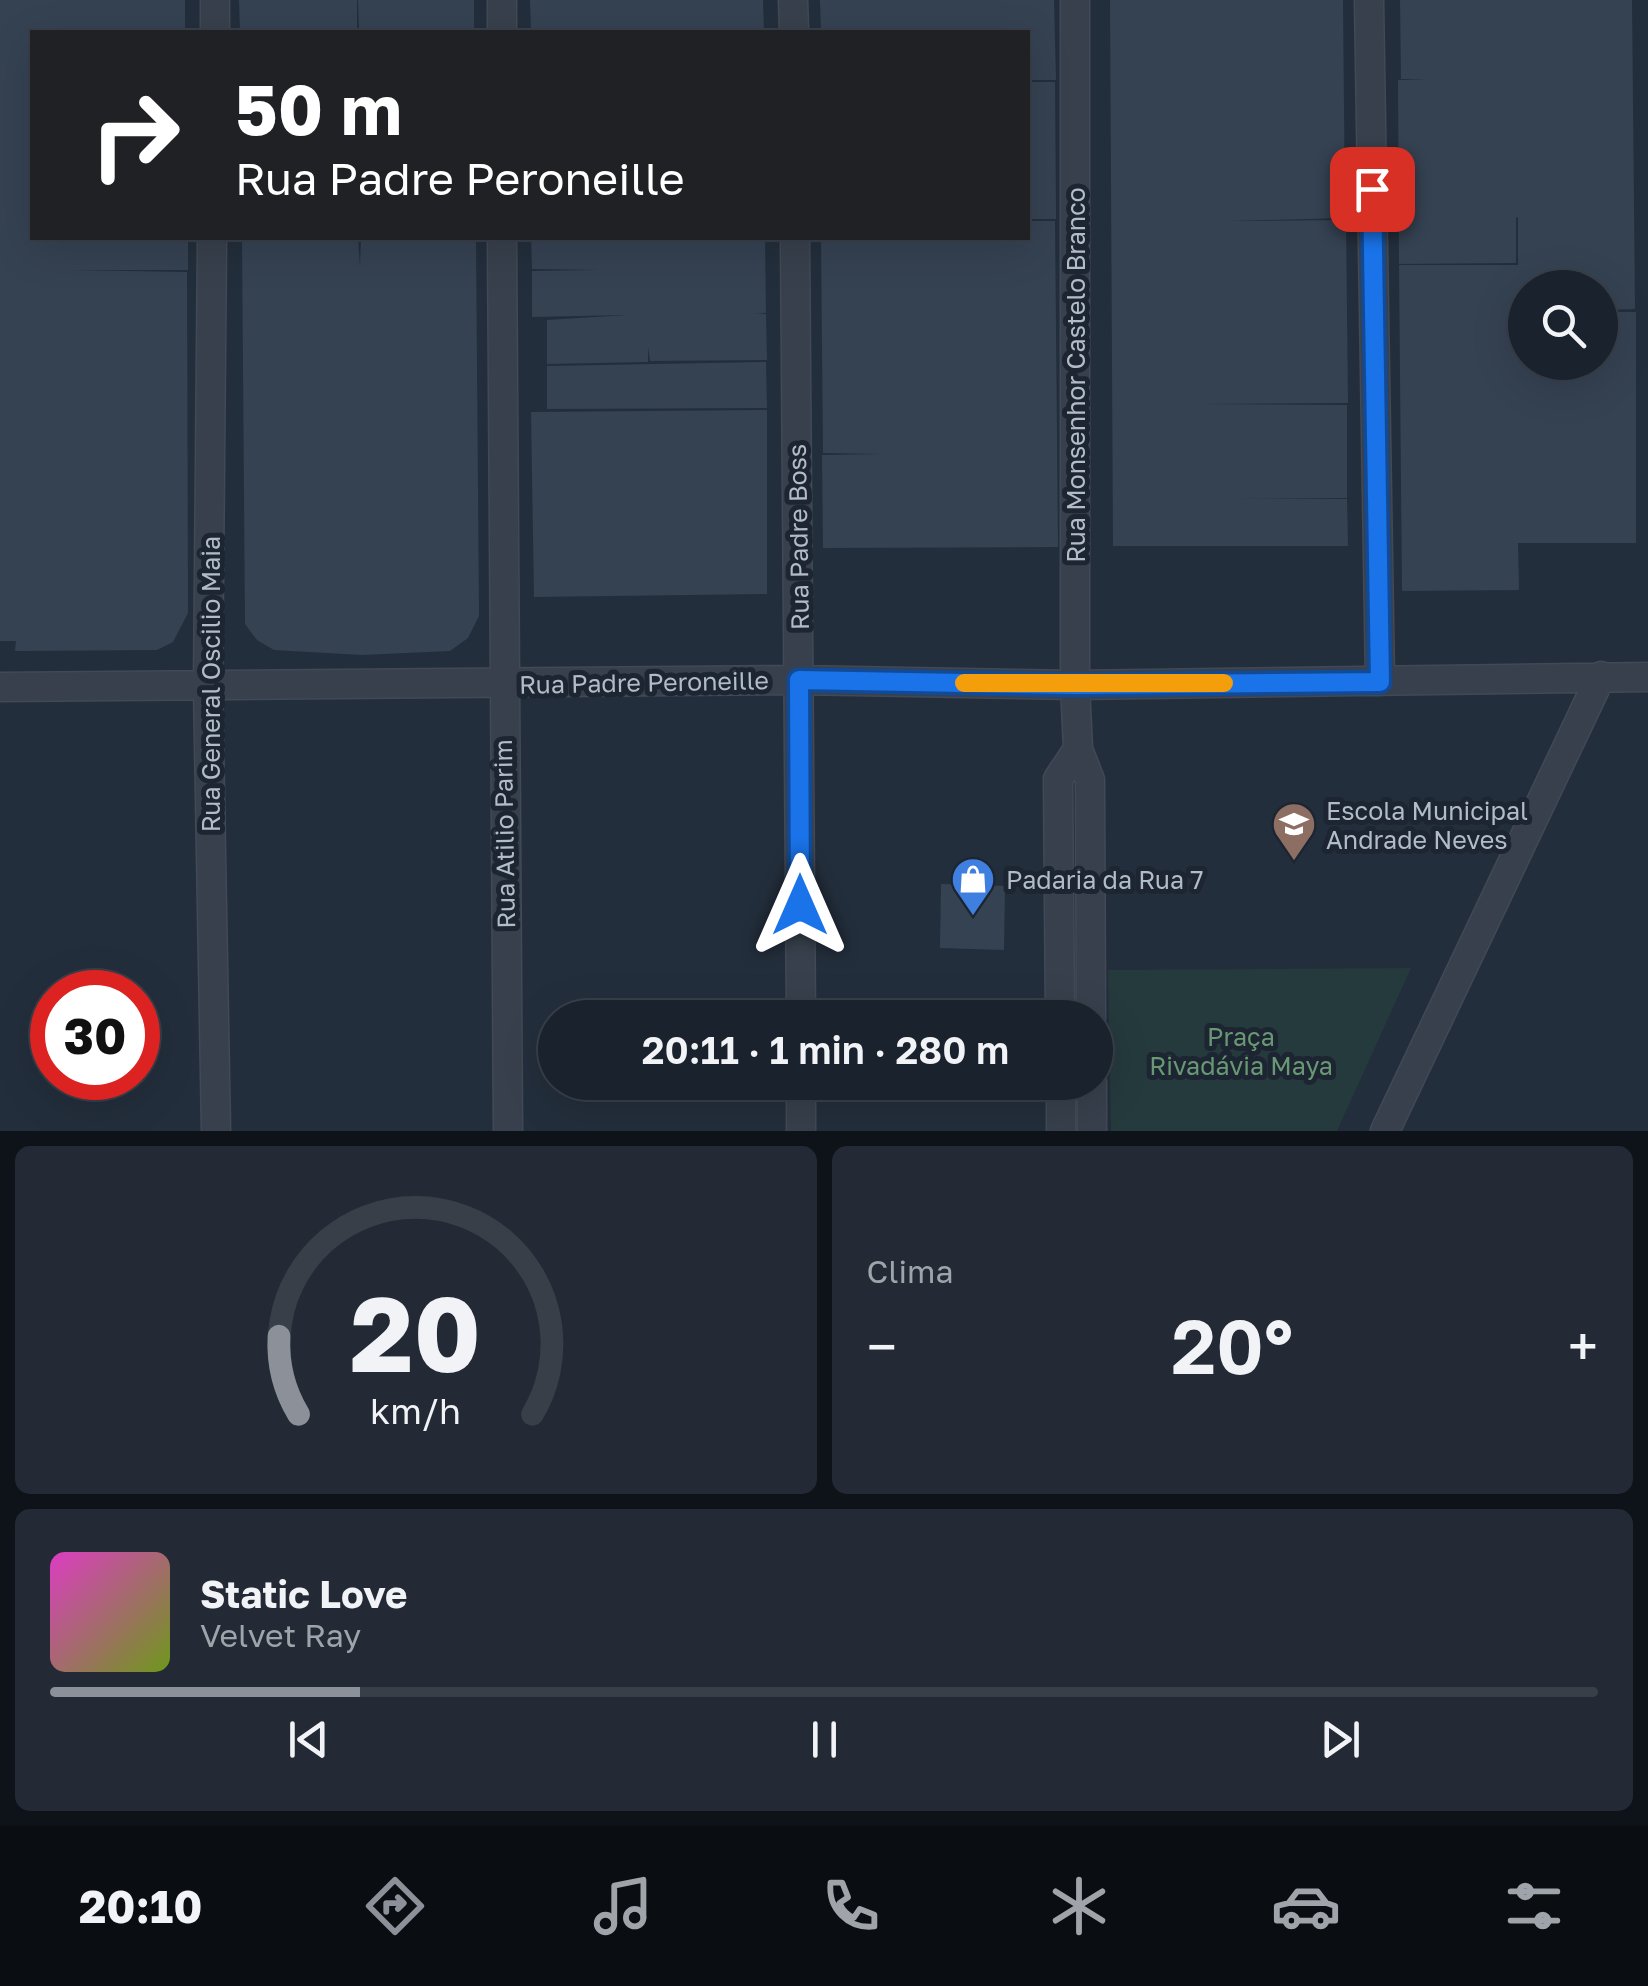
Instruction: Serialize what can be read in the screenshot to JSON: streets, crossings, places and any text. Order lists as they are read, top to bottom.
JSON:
{
  "streets": {
    "street": [
      "Rua Monsenhor Castelo Branco",
      "Rua Padre Boss",
      "Rua Padre Peroneille",
      "Rua General Oscilio Maia",
      "Rua Atilio Parim"
    ]
  },
  "crossings": [
    ["Rua Monsenhor Castelo Branco", "Rua Padre Peroneille"],
    ["Rua Padre Boss", "Rua Padre Peroneille"],
    ["Rua Padre Peroneille", "Rua General Oscilio Maia"],
    ["Rua Padre Peroneille", "Rua Atilio Parim"]
  ],
  "parks": ["Praça Rivadávia Maya"],
  "places": {
    "school or university": ["Escola Municipal Andrade Neves"],
    "shop": ["Padaria da Rua 7"]
  },
  "page": {
    "turn": ["50 m", "Rua Padre Peroneille"],
    "limit": "30",
    "trip": "20:11 · 1 min · 280 m",
    "tile": "Clima",
    "heat": ["−", "20°", "+"],
    "song": ["Static Love", "Velvet Ray"],
    "tabs": "20:10",
    "gauge": ["20", "km/h"]
  }
}
